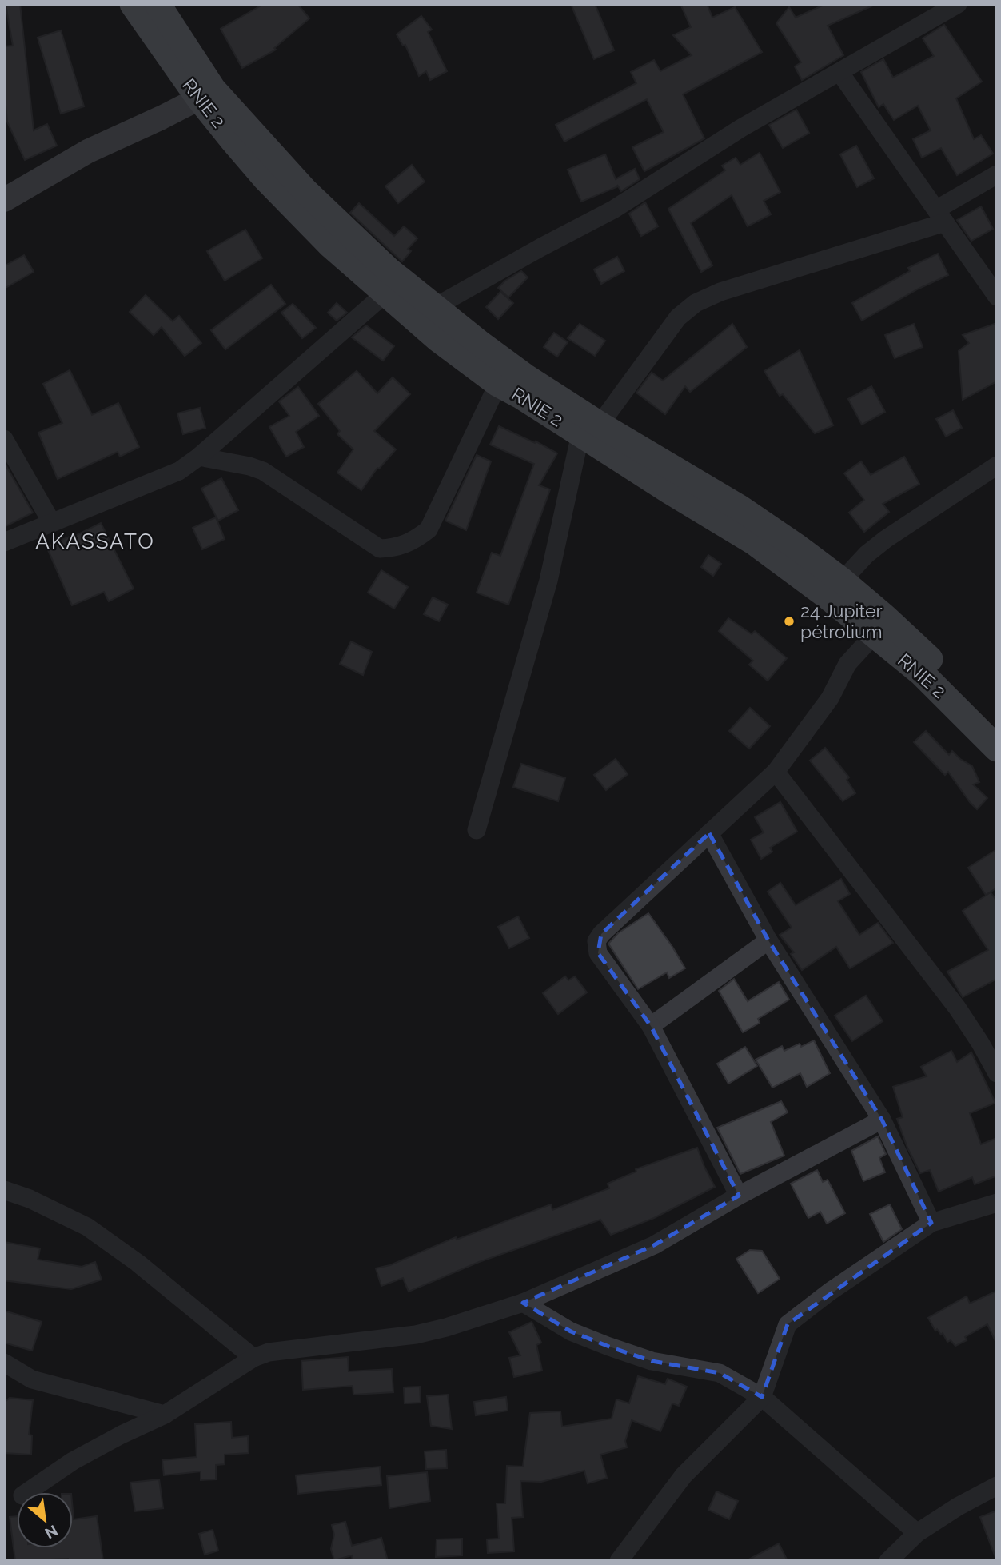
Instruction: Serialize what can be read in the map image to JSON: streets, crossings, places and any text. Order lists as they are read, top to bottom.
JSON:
{
  "streets": {
    "highway": ["RNIE 2"]
  },
  "districts": ["AKASSATO"],
  "places": ["24 Jupiter pétrolium"],
  "north": "bottom right"
}
